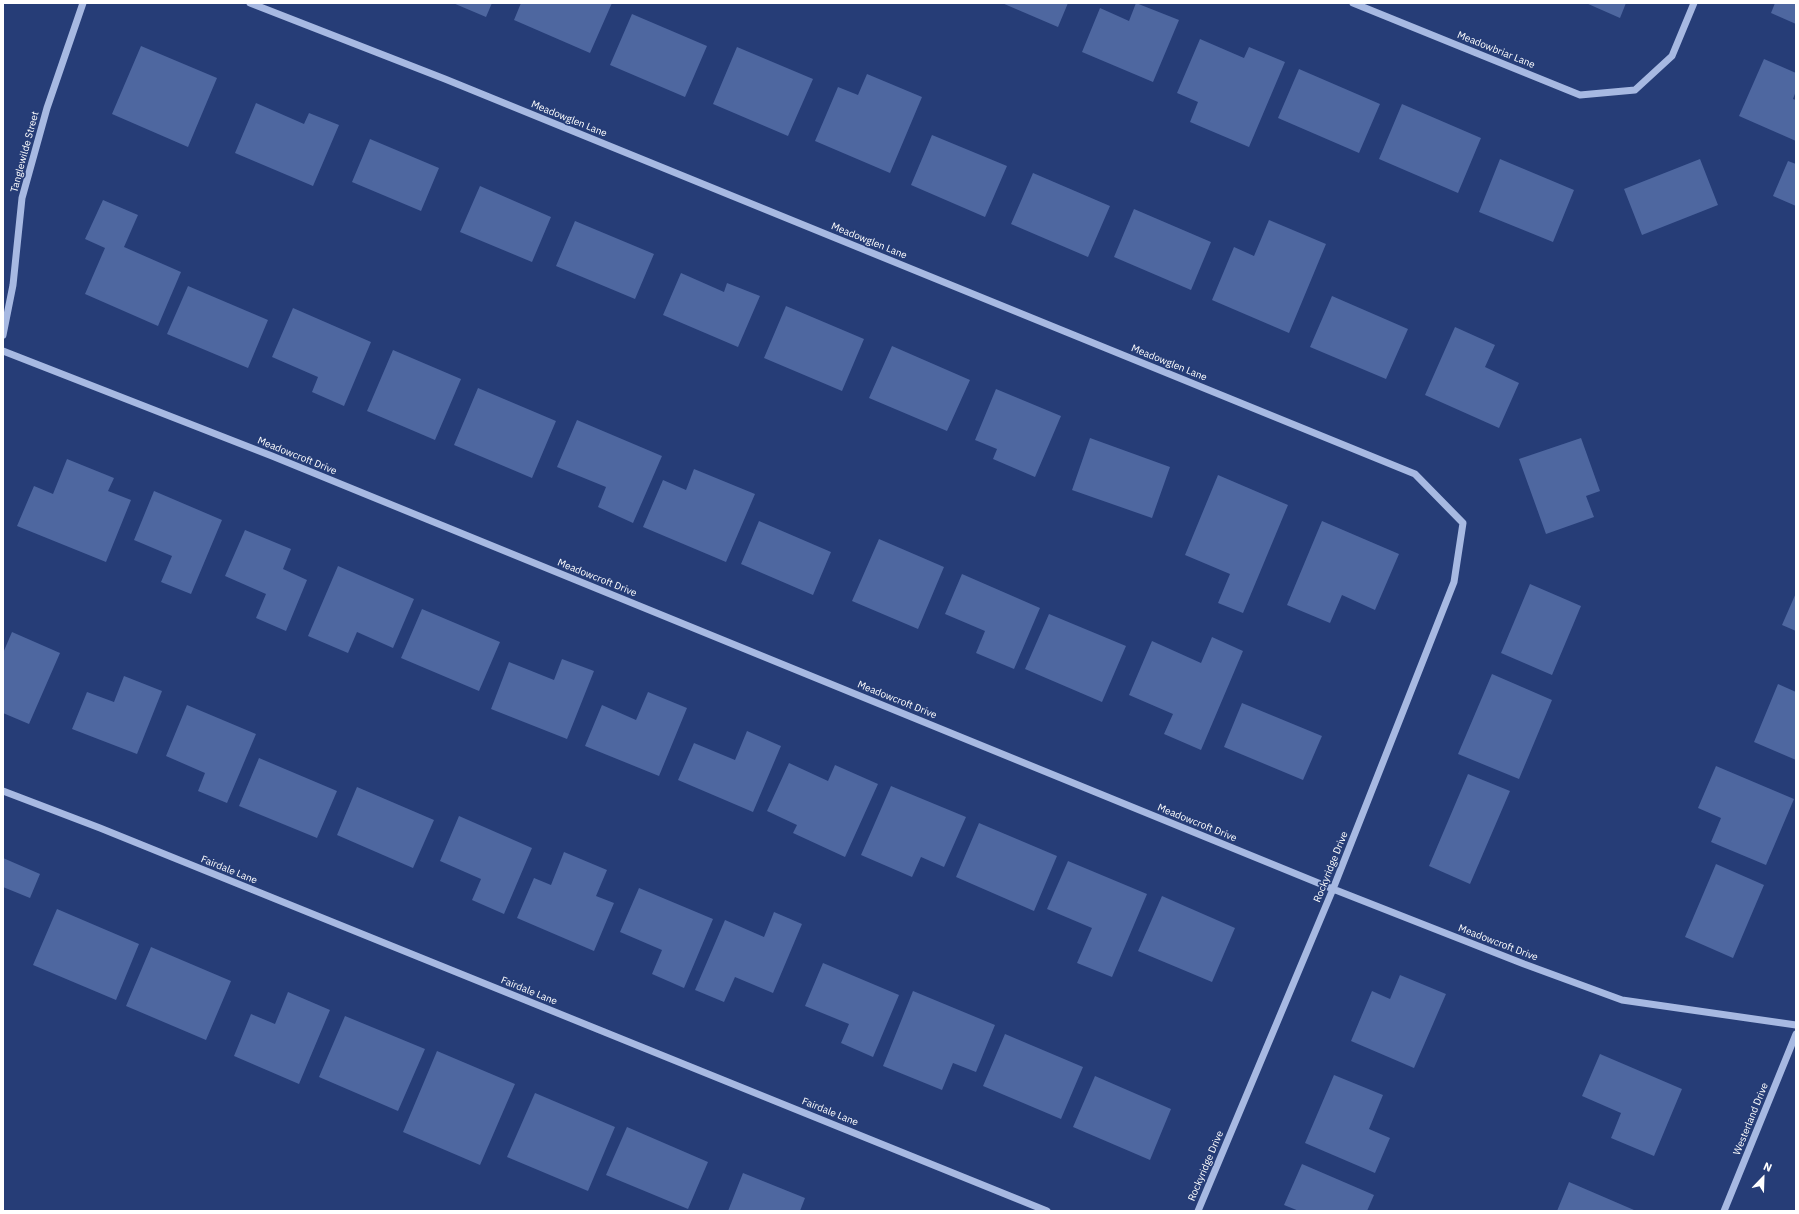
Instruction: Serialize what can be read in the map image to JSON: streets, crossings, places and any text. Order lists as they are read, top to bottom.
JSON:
{
  "streets": {
    "street": [
      "Meadowbriar Lane",
      "Meadowglen Lane",
      "Tanglewilde Street",
      "Meadowcroft Drive",
      "Rockyridge Drive",
      "Fairdale Lane",
      "Westerland Drive"
    ]
  },
  "crossings": [
    ["Meadowglen Lane", "Rockyridge Drive"],
    ["Meadowcroft Drive", "Rockyridge Drive"]
  ],
  "north": "top right"
}
